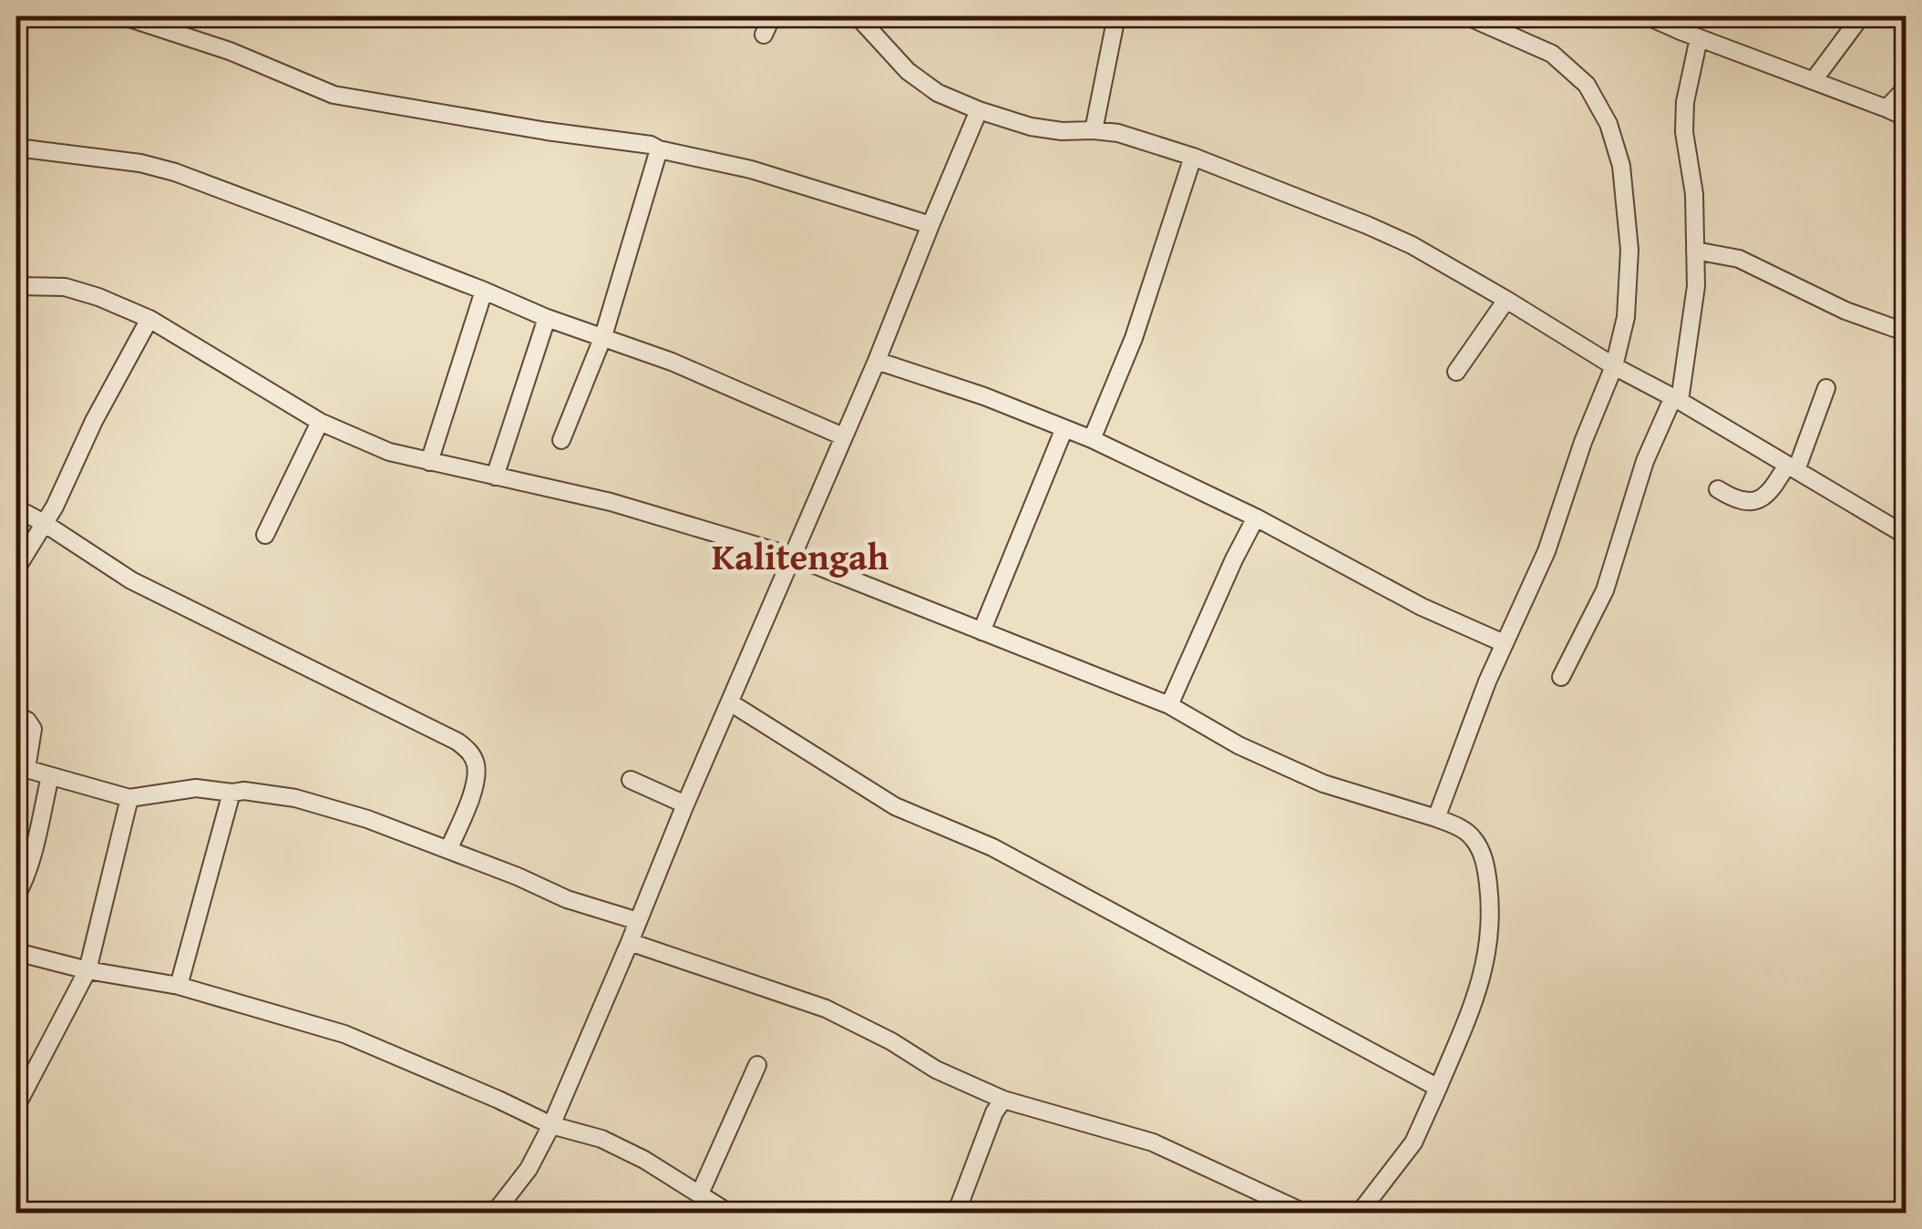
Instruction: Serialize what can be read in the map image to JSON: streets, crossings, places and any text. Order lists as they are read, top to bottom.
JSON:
{
  "districts": ["Kalitengah"]
}
